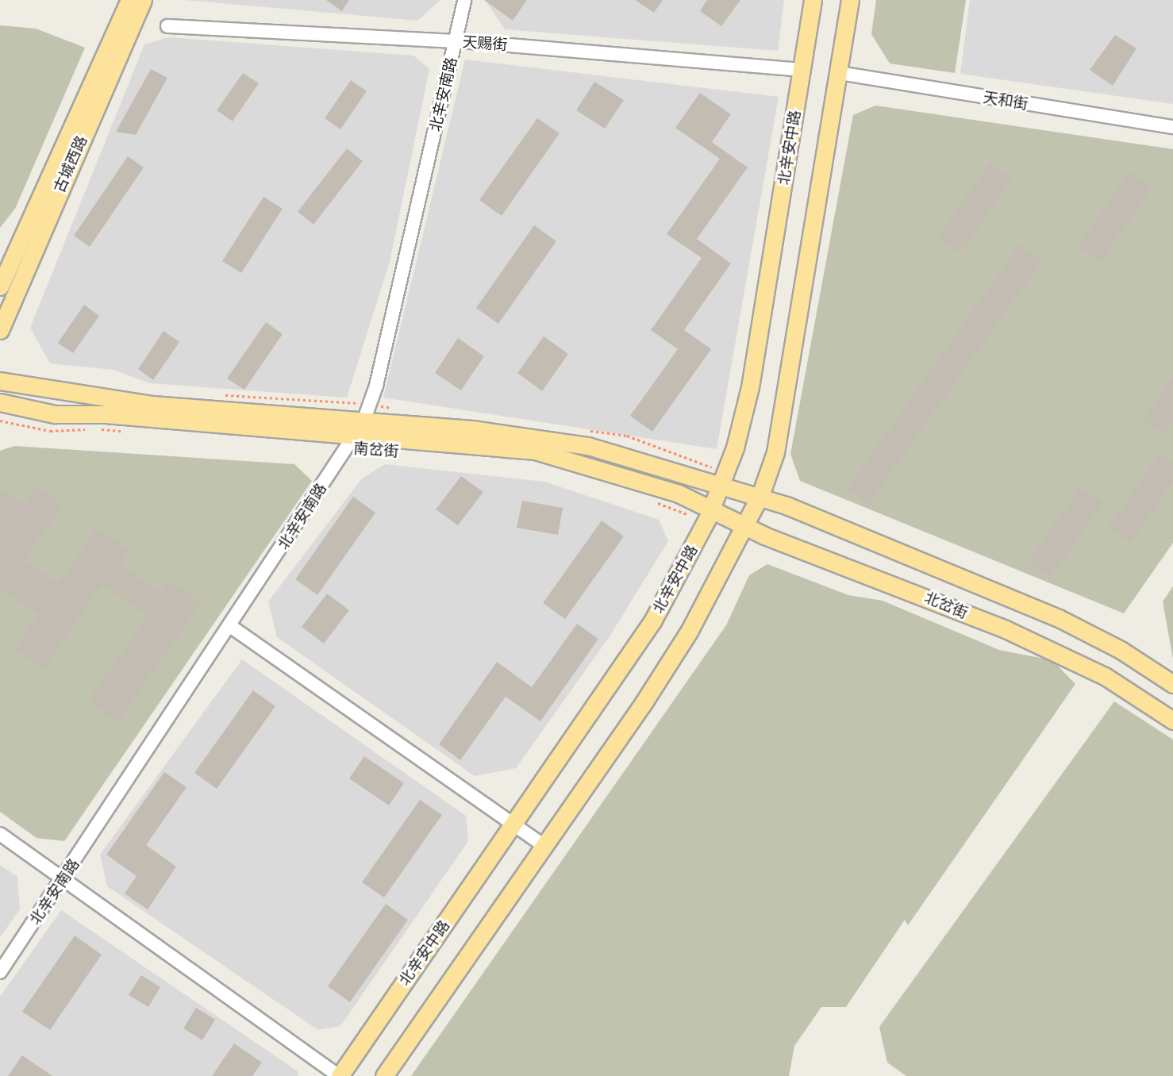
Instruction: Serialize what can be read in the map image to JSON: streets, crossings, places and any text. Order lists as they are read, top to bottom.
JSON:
{
  "streets": {
    "main road": [
      "北辛安中路",
      "古城西路",
      "南岔街",
      "北岔街"
    ],
    "street": ["天赐街", "北辛安南路", "天和街"]
  },
  "crossings": [
    ["天赐街", "北辛安南路"],
    ["天赐街", "北辛安中路"],
    ["北辛安南路", "南岔街"],
    ["北辛安中路", "南岔街"],
    ["北辛安中路", "北岔街"],
    ["南岔街", "北岔街"]
  ]
}
